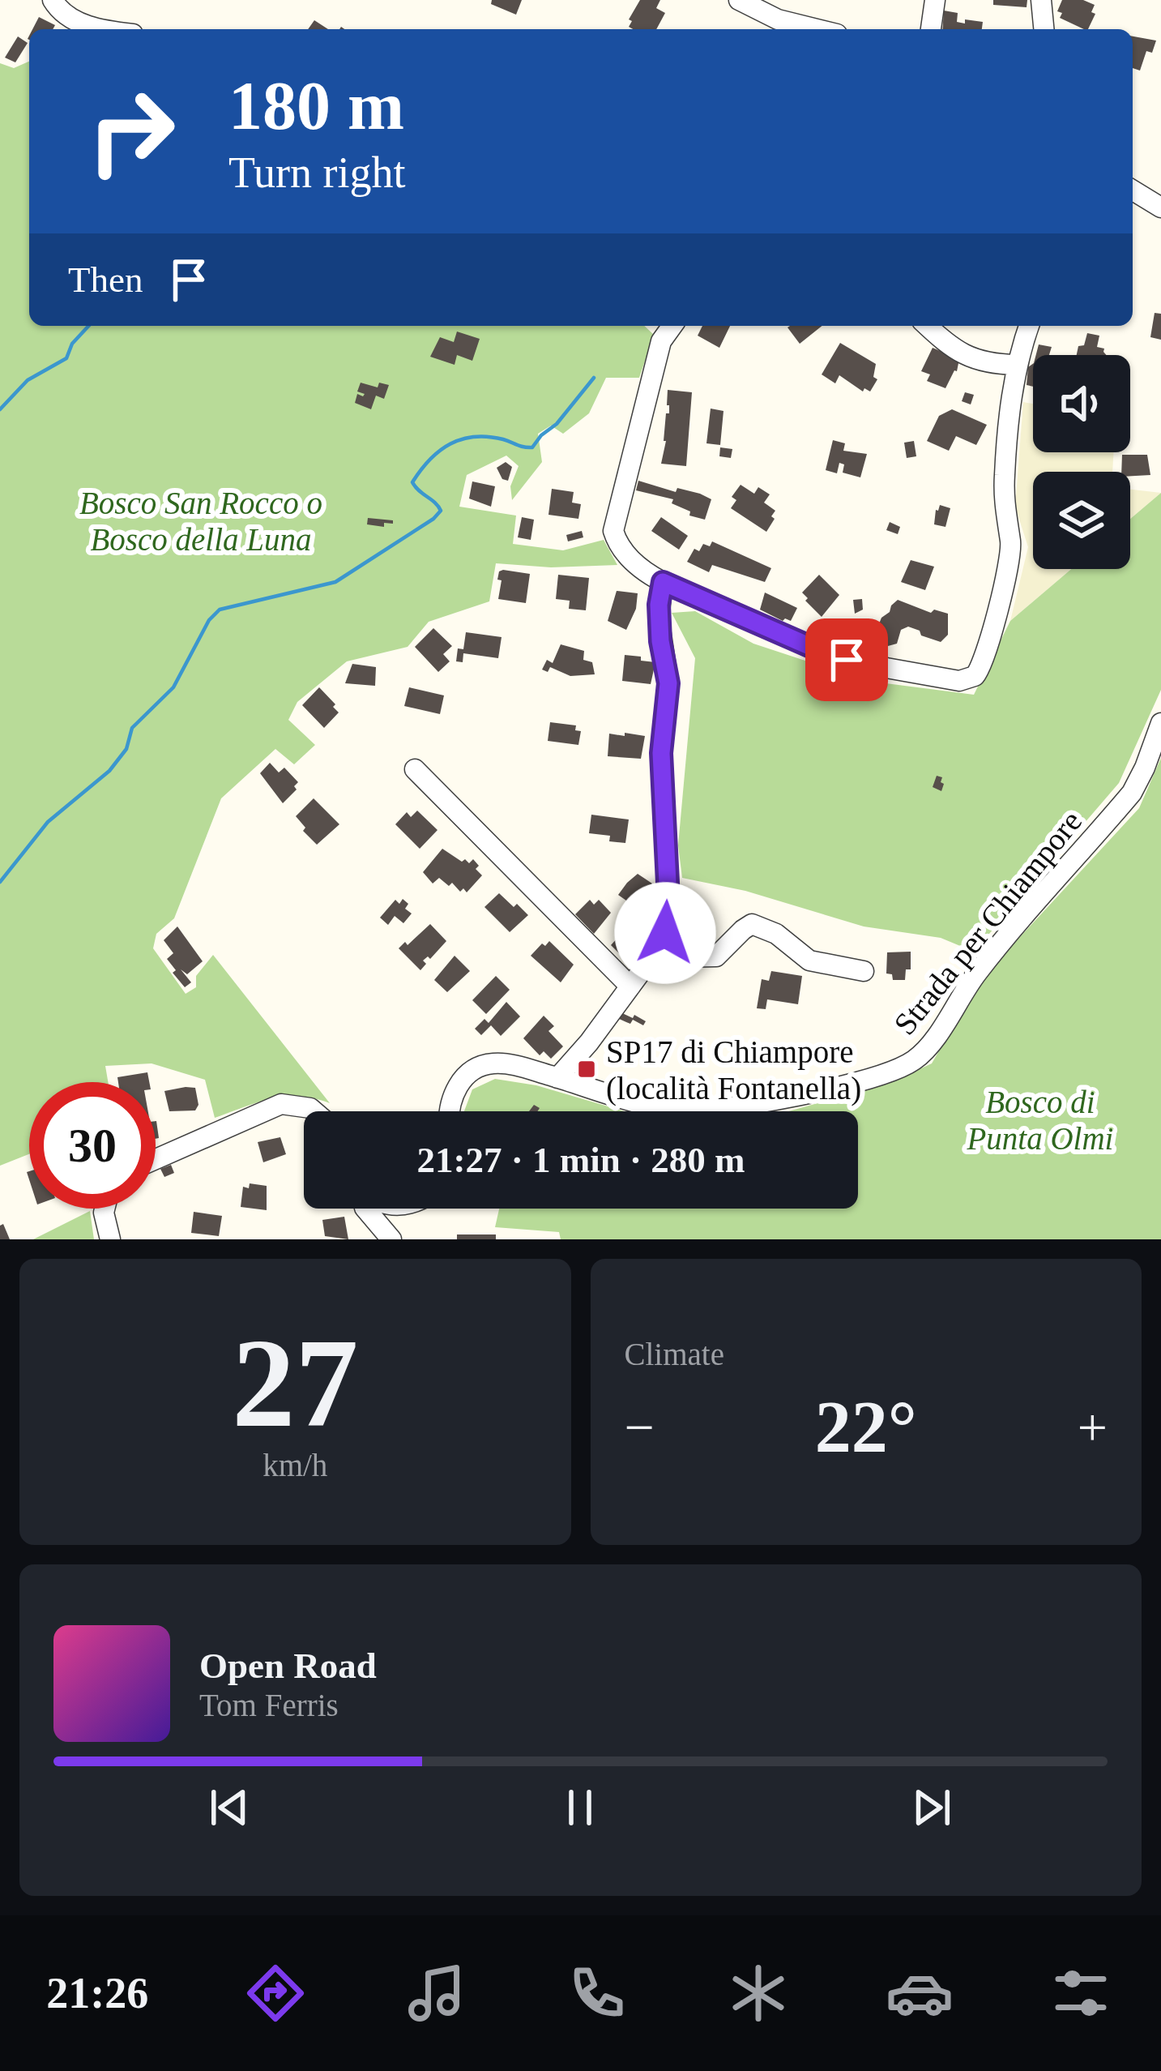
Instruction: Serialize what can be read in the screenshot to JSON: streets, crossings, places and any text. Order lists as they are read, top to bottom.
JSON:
{
  "streets": {
    "street": ["Strada per Chiampore"]
  },
  "parks": ["Bosco San Rocco o Bosco della Luna", "Bosco di Punta Olmi"],
  "places": {
    "transit": ["SP17 di Chiampore (località Fontanella)"]
  },
  "page": {
    "turn": ["180 m", "Turn right"],
    "then": "Then",
    "limit": "30",
    "trip": "21:27 · 1 min · 280 m",
    "tile": [
      ["27", "km/h"],
      "Climate"
    ],
    "heat": ["−", "22°", "+"],
    "song": ["Open Road", "Tom Ferris"],
    "tabs": "21:26"
  }
}
